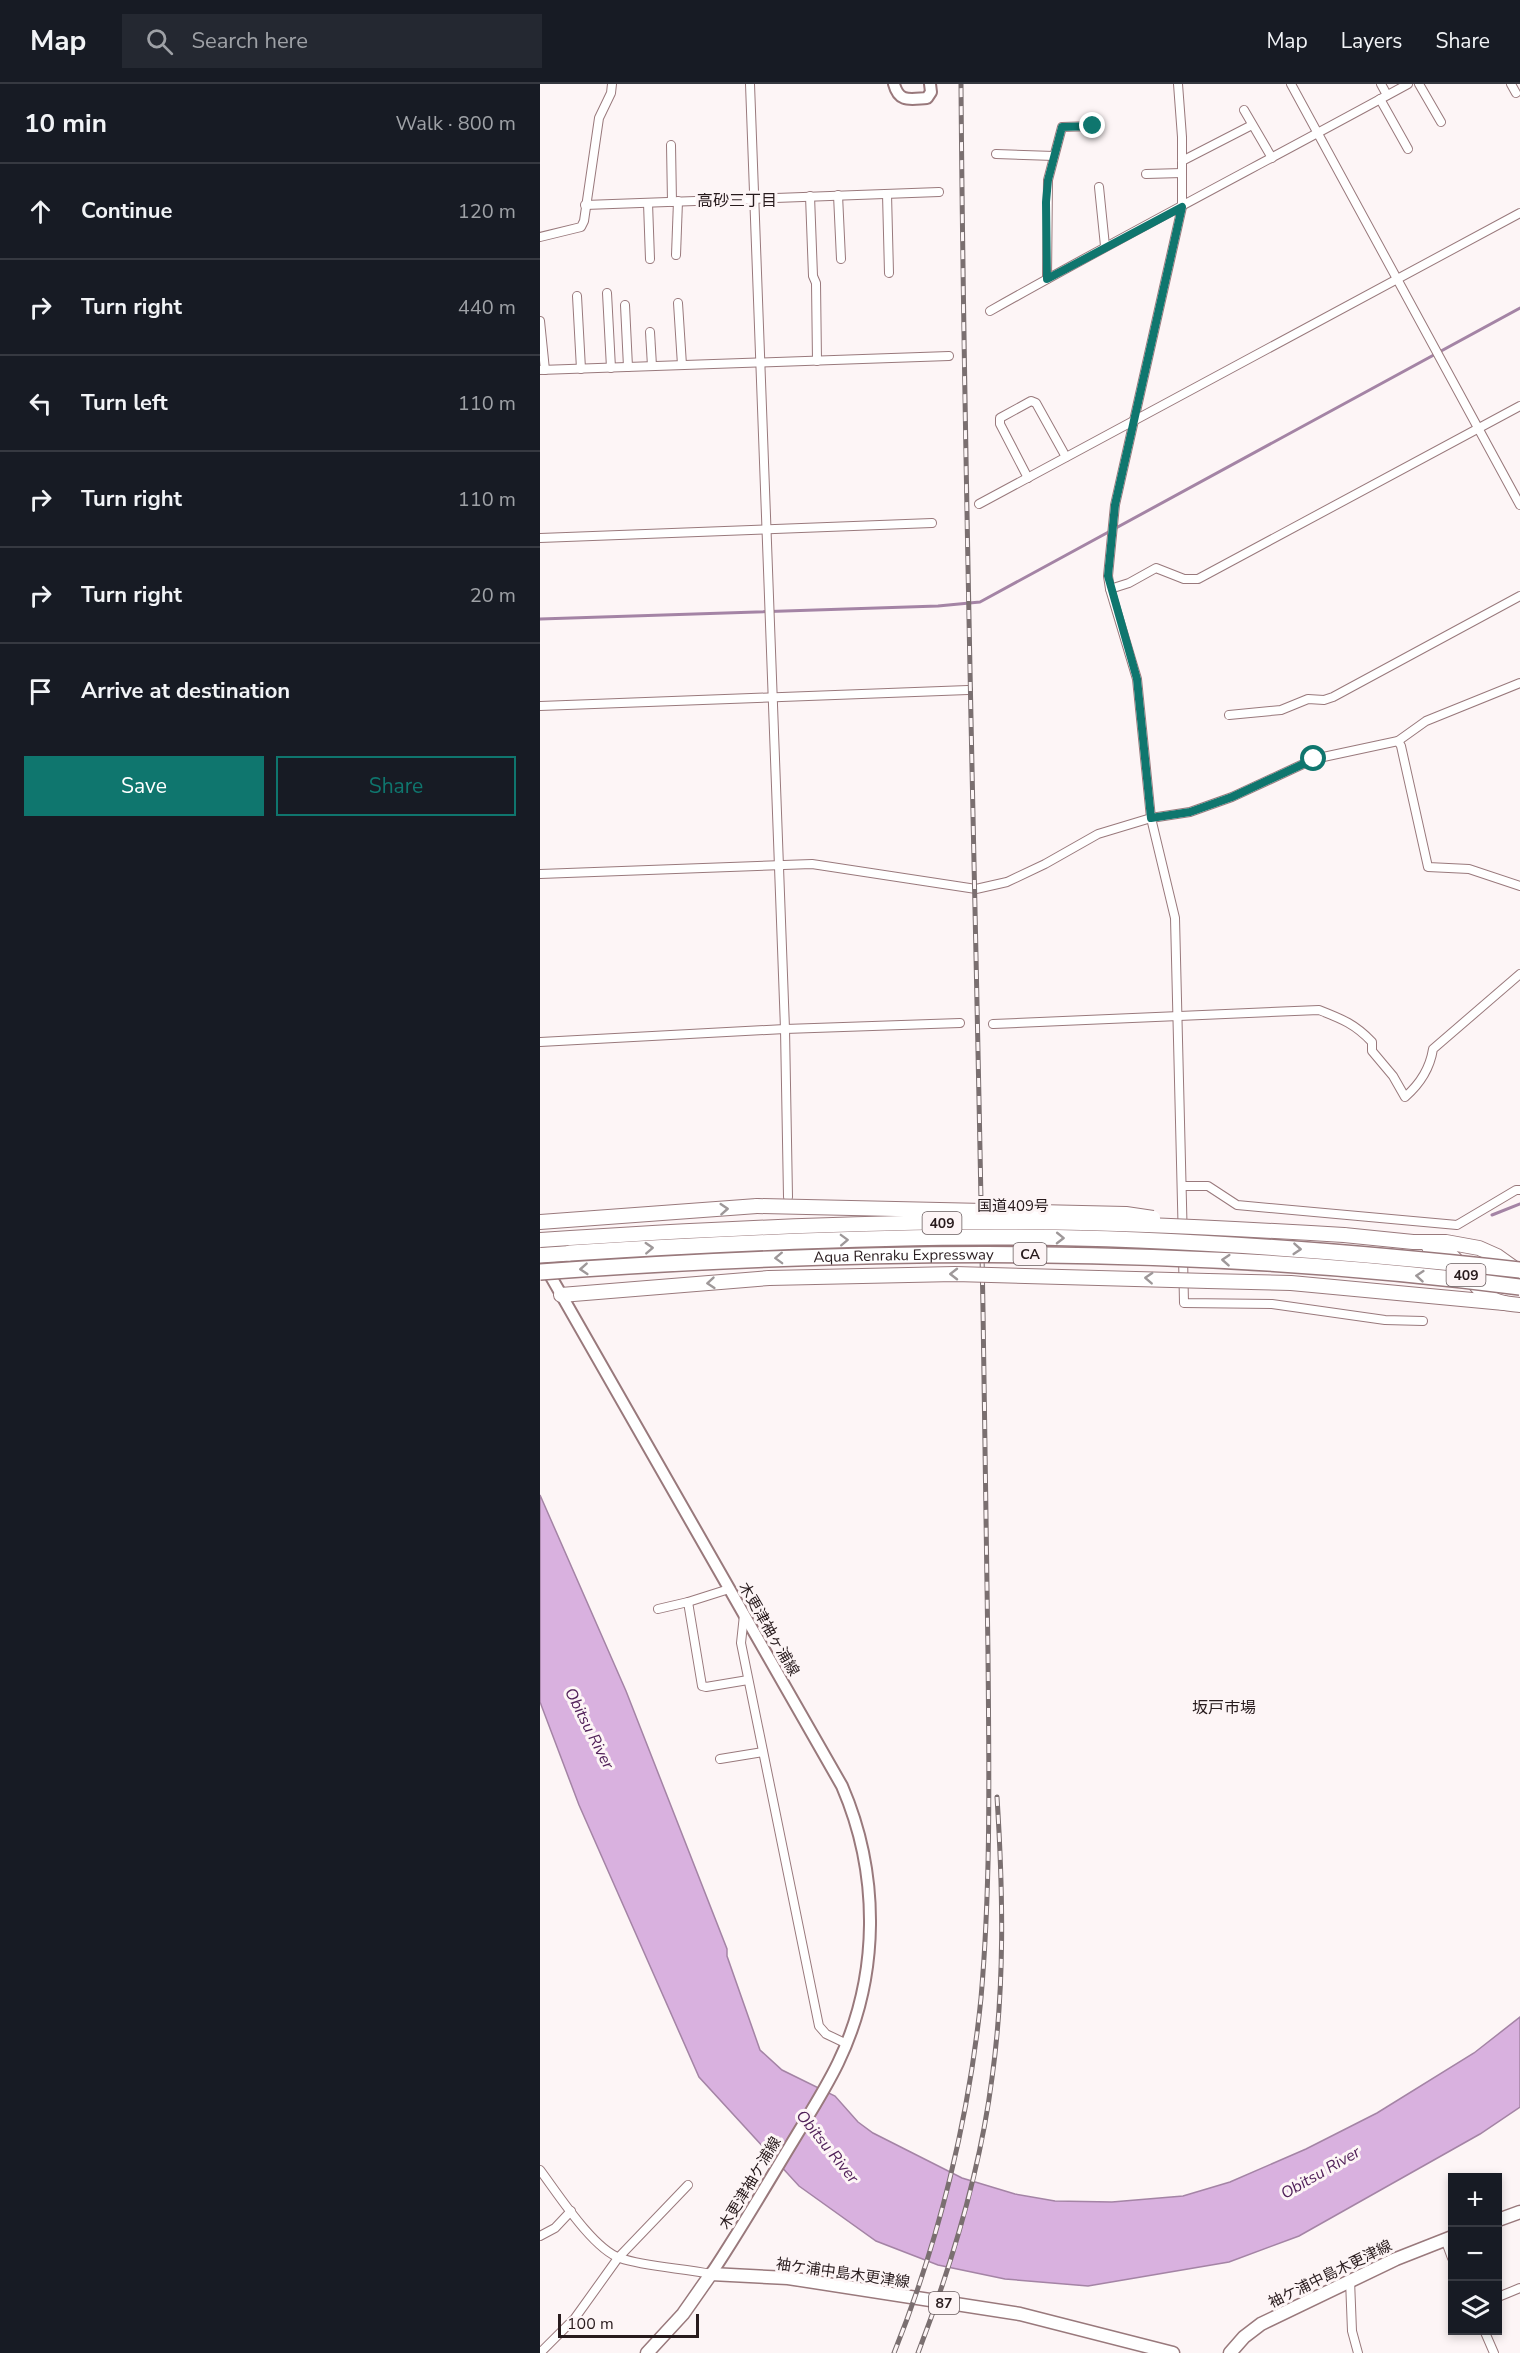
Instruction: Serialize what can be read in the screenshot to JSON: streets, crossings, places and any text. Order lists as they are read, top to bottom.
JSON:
{
  "streets": {
    "highway": [
      "国道409号",
      "409",
      "CA",
      "Aqua Renraku Expressway"
    ],
    "main road": [
      "木更津袖ヶ浦線",
      "木更津袖ケ浦線",
      "袖ケ浦中島木更津線",
      "87"
    ]
  },
  "crossings": [
    ["国道409号", "Aqua Renraku Expressway"],
    ["Aqua Renraku Expressway", "木更津袖ヶ浦線"],
    ["木更津袖ヶ浦線", "木更津袖ケ浦線"],
    ["木更津袖ケ浦線", "袖ケ浦中島木更津線"]
  ],
  "districts": ["高砂三丁目", "坂戸市場"],
  "water": ["Obitsu River"],
  "scale_bar": "100 m",
  "page": {
    "header": "Map",
    "search": "Search here",
    "nav": ["Map", "Layers", "Share"],
    "heading": ["10 min", "Walk · 800 m"],
    "list": [
      ["Continue", "120 m"],
      ["Turn right", "440 m"],
      ["Turn left", "110 m"],
      ["Turn right", "110 m"],
      ["Turn right", "20 m"],
      "Arrive at destination"
    ],
    "buttons": ["Save", "Share"],
    "map_buttons": ["+", "−"],
    "scale": "100 m"
  }
}
